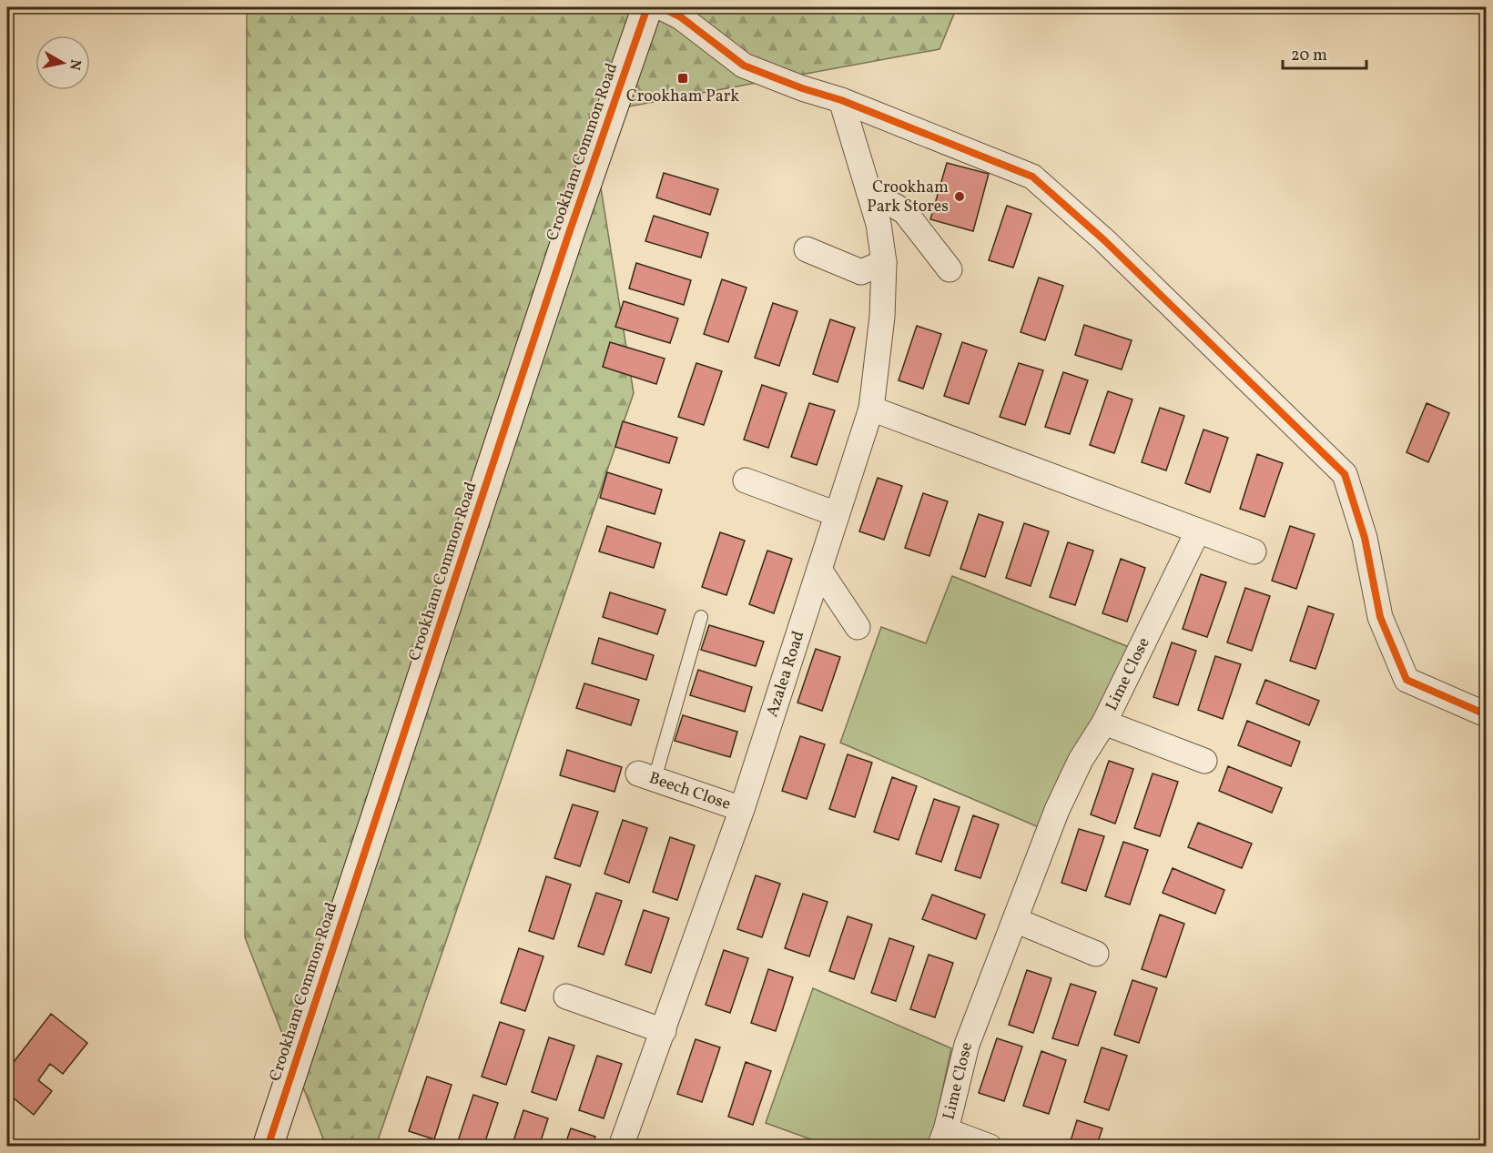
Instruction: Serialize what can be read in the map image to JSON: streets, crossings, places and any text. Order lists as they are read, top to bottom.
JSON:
{
  "streets": {
    "street": [
      "Crookham Common Road",
      "Azalea Road",
      "Lime Close",
      "Beech Close"
    ]
  },
  "crossings": [
    ["Azalea Road", "Beech Close"]
  ],
  "places": {
    "transit": ["Crookham Park"],
    "other": ["Crookham Park Stores"]
  },
  "scale_bar": "20 m",
  "north": "right"
}
